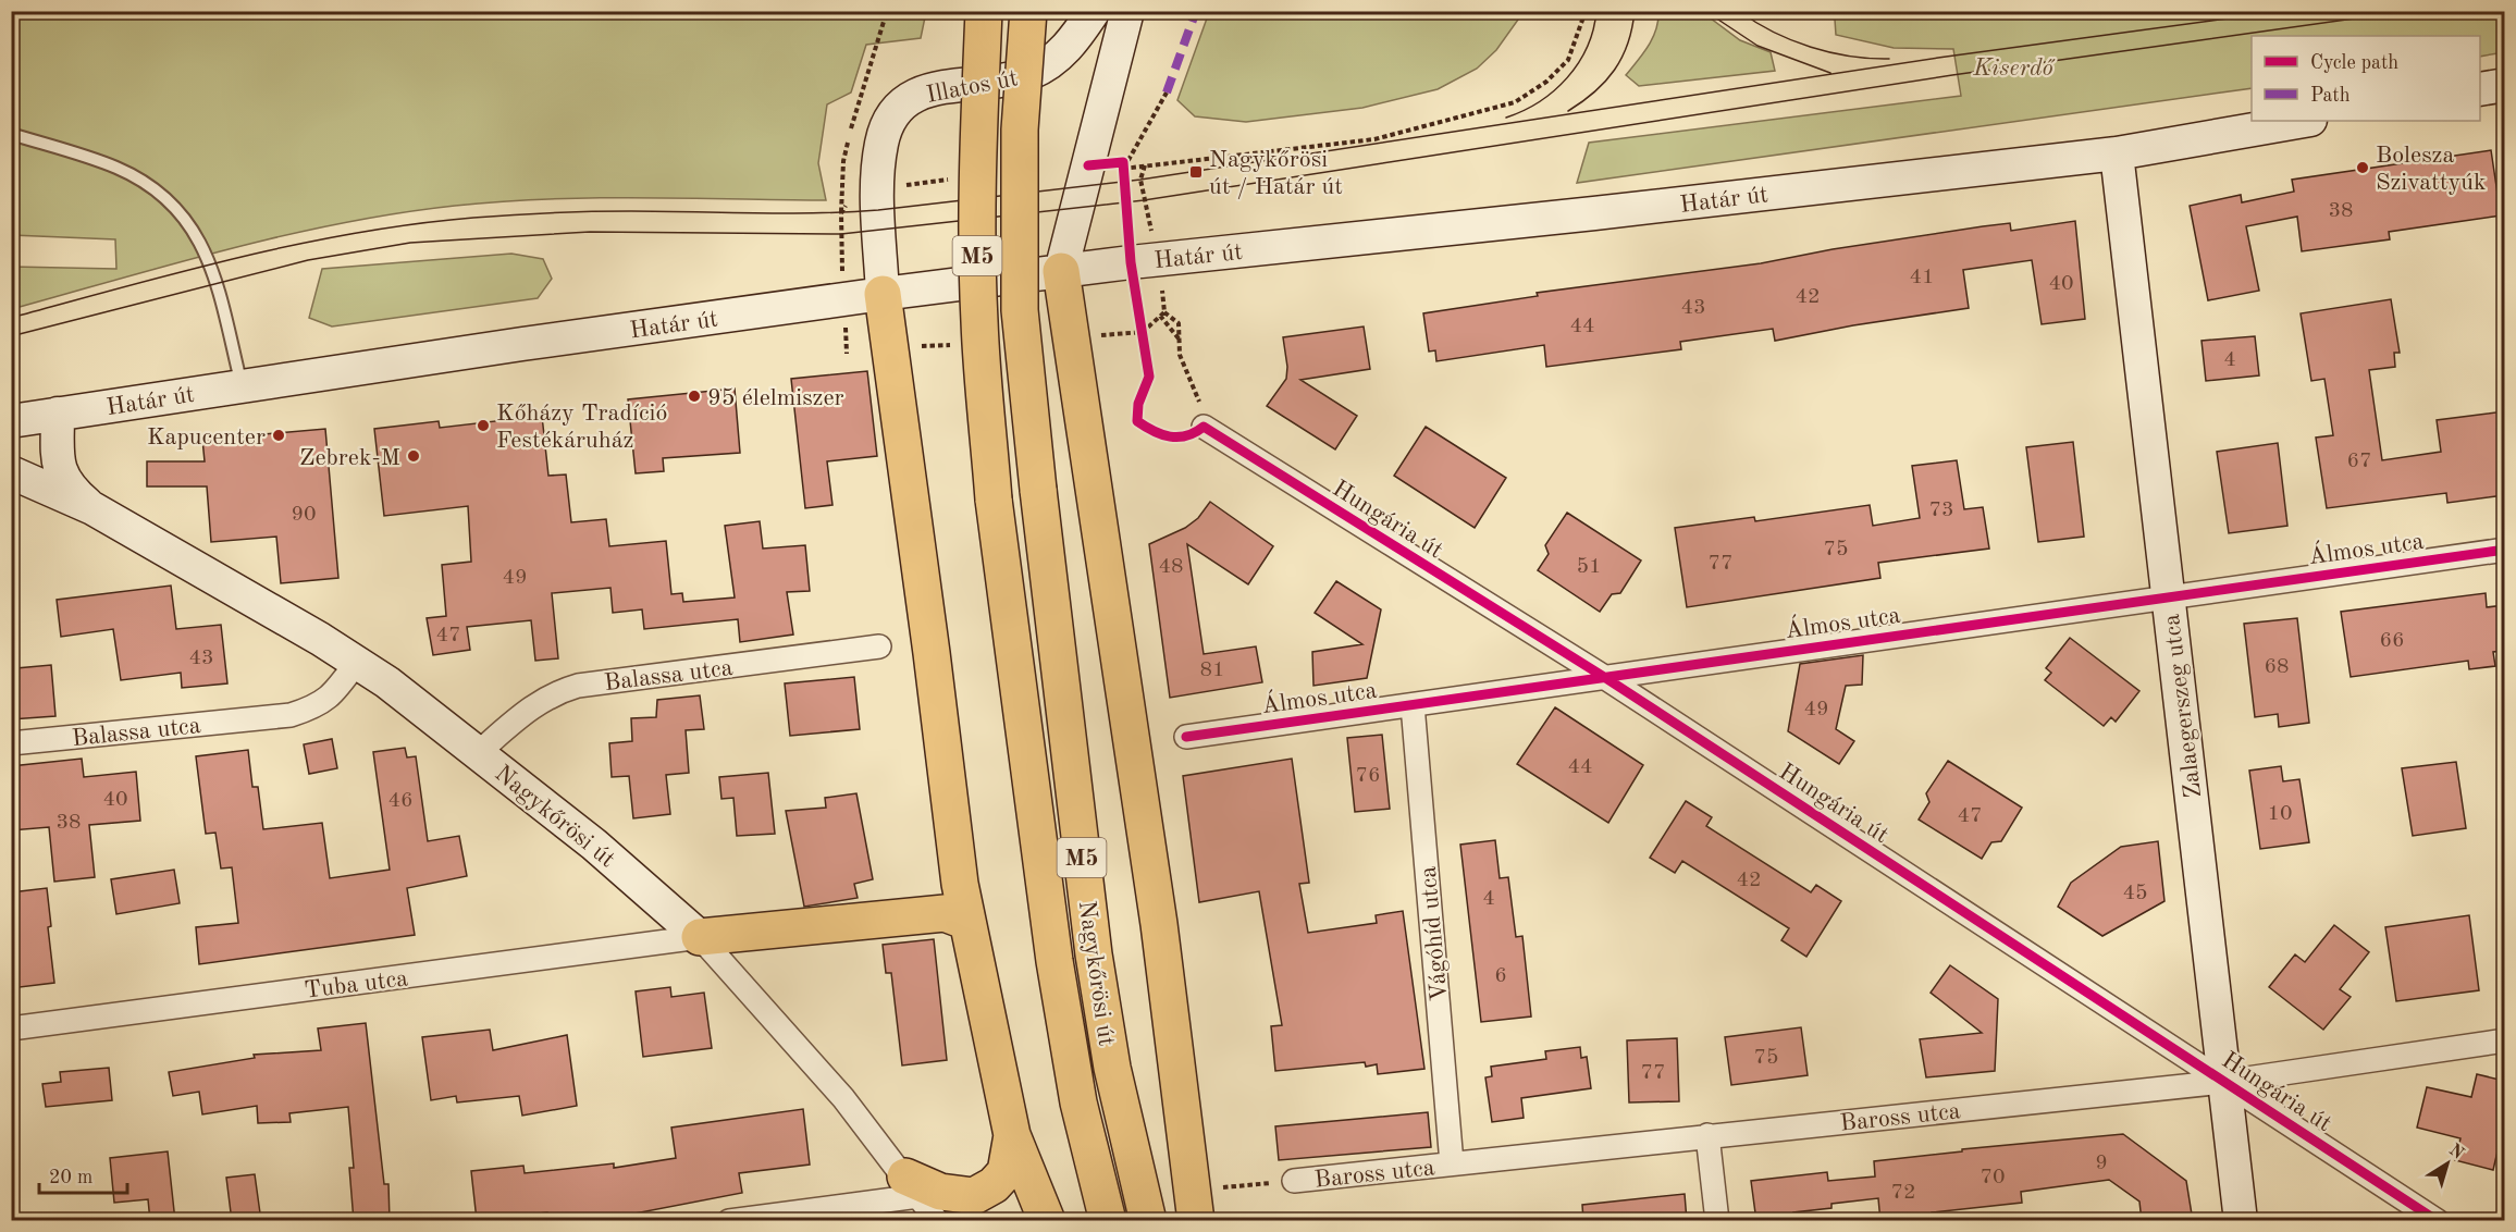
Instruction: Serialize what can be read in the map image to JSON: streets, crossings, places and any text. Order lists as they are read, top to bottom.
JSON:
{
  "streets": {
    "main road": [
      "Illatos út",
      "Határ út",
      "M5",
      "Zalaegerszeg utca",
      "Nagykőrösi út"
    ],
    "street": [
      "Hungária út",
      "Álmos utca",
      "Balassa utca",
      "Vágóhíd utca",
      "Tuba utca",
      "Baross utca"
    ]
  },
  "crossings": [
    ["Illatos út", "Határ út"],
    ["Határ út", "Zalaegerszeg utca"],
    ["Hungária út", "Álmos utca"],
    ["Hungária út", "Zalaegerszeg utca"],
    ["Hungária út", "Baross utca"],
    ["Álmos utca", "Zalaegerszeg utca"],
    ["Álmos utca", "Vágóhíd utca"],
    ["Balassa utca", "Nagykőrösi út"],
    ["Zalaegerszeg utca", "Baross utca"],
    ["Nagykőrösi út", "Tuba utca"],
    ["Vágóhíd utca", "Baross utca"]
  ],
  "parks": ["Kiserdő"],
  "places": {
    "other": [
      "Bolesza Szivattyúk",
      "95 élelmiszer",
      "Kőházy Tradíció Festékáruház",
      "Kapucenter",
      "Zebrek-M"
    ],
    "transit": ["Nagykőrösi út / Határ út"]
  },
  "house_numbers": [
    "38",
    "41",
    "40",
    "42",
    "43",
    "44",
    "4",
    "67",
    "73",
    "90",
    "75",
    "77",
    "48",
    "51",
    "49",
    "47",
    "66",
    "43",
    "68",
    "81",
    "49",
    "44",
    "76",
    "40",
    "46",
    "10",
    "47",
    "38",
    "42",
    "45",
    "4",
    "6",
    "75",
    "77",
    "9",
    "70",
    "72"
  ],
  "legend": ["Cycle path", "Path"],
  "scale_bar": "20 m",
  "north": "top right"
}
